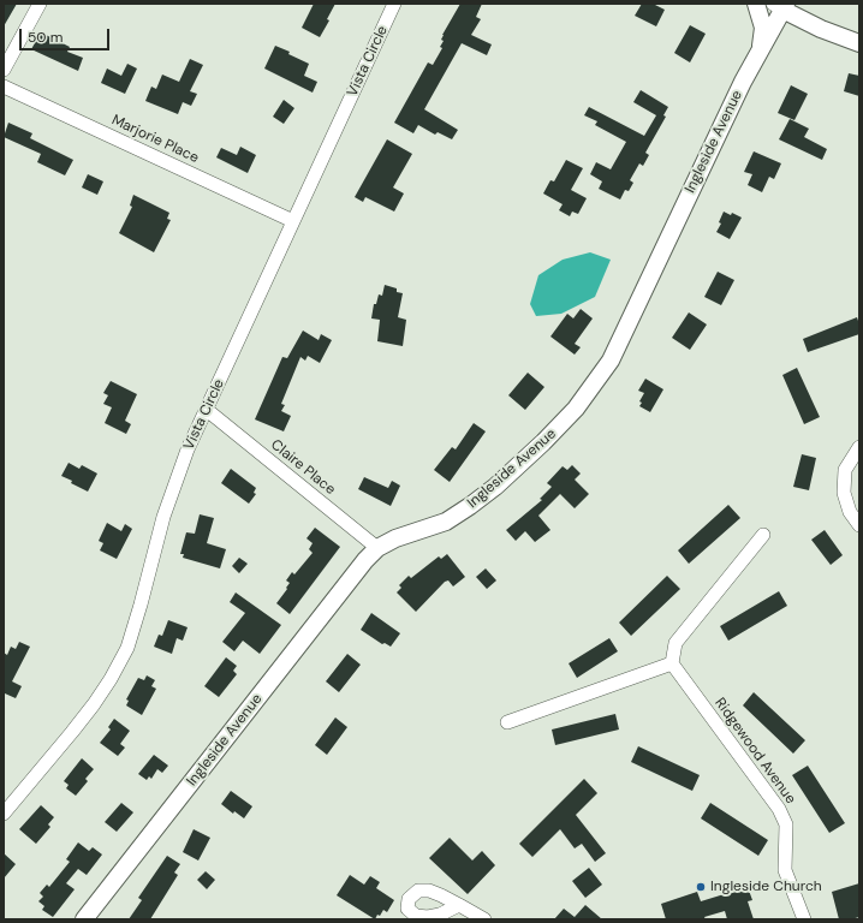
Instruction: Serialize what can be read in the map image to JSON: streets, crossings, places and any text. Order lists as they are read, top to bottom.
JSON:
{
  "streets": {
    "street": [
      "Vista Circle",
      "Marjorie Place",
      "Ingleside Avenue",
      "Claire Place",
      "Ridgewood Avenue"
    ]
  },
  "crossings": [
    ["Vista Circle", "Marjorie Place"],
    ["Vista Circle", "Claire Place"],
    ["Ingleside Avenue", "Claire Place"]
  ],
  "places": ["Ingleside Church"],
  "scale_bar": "50 m"
}
